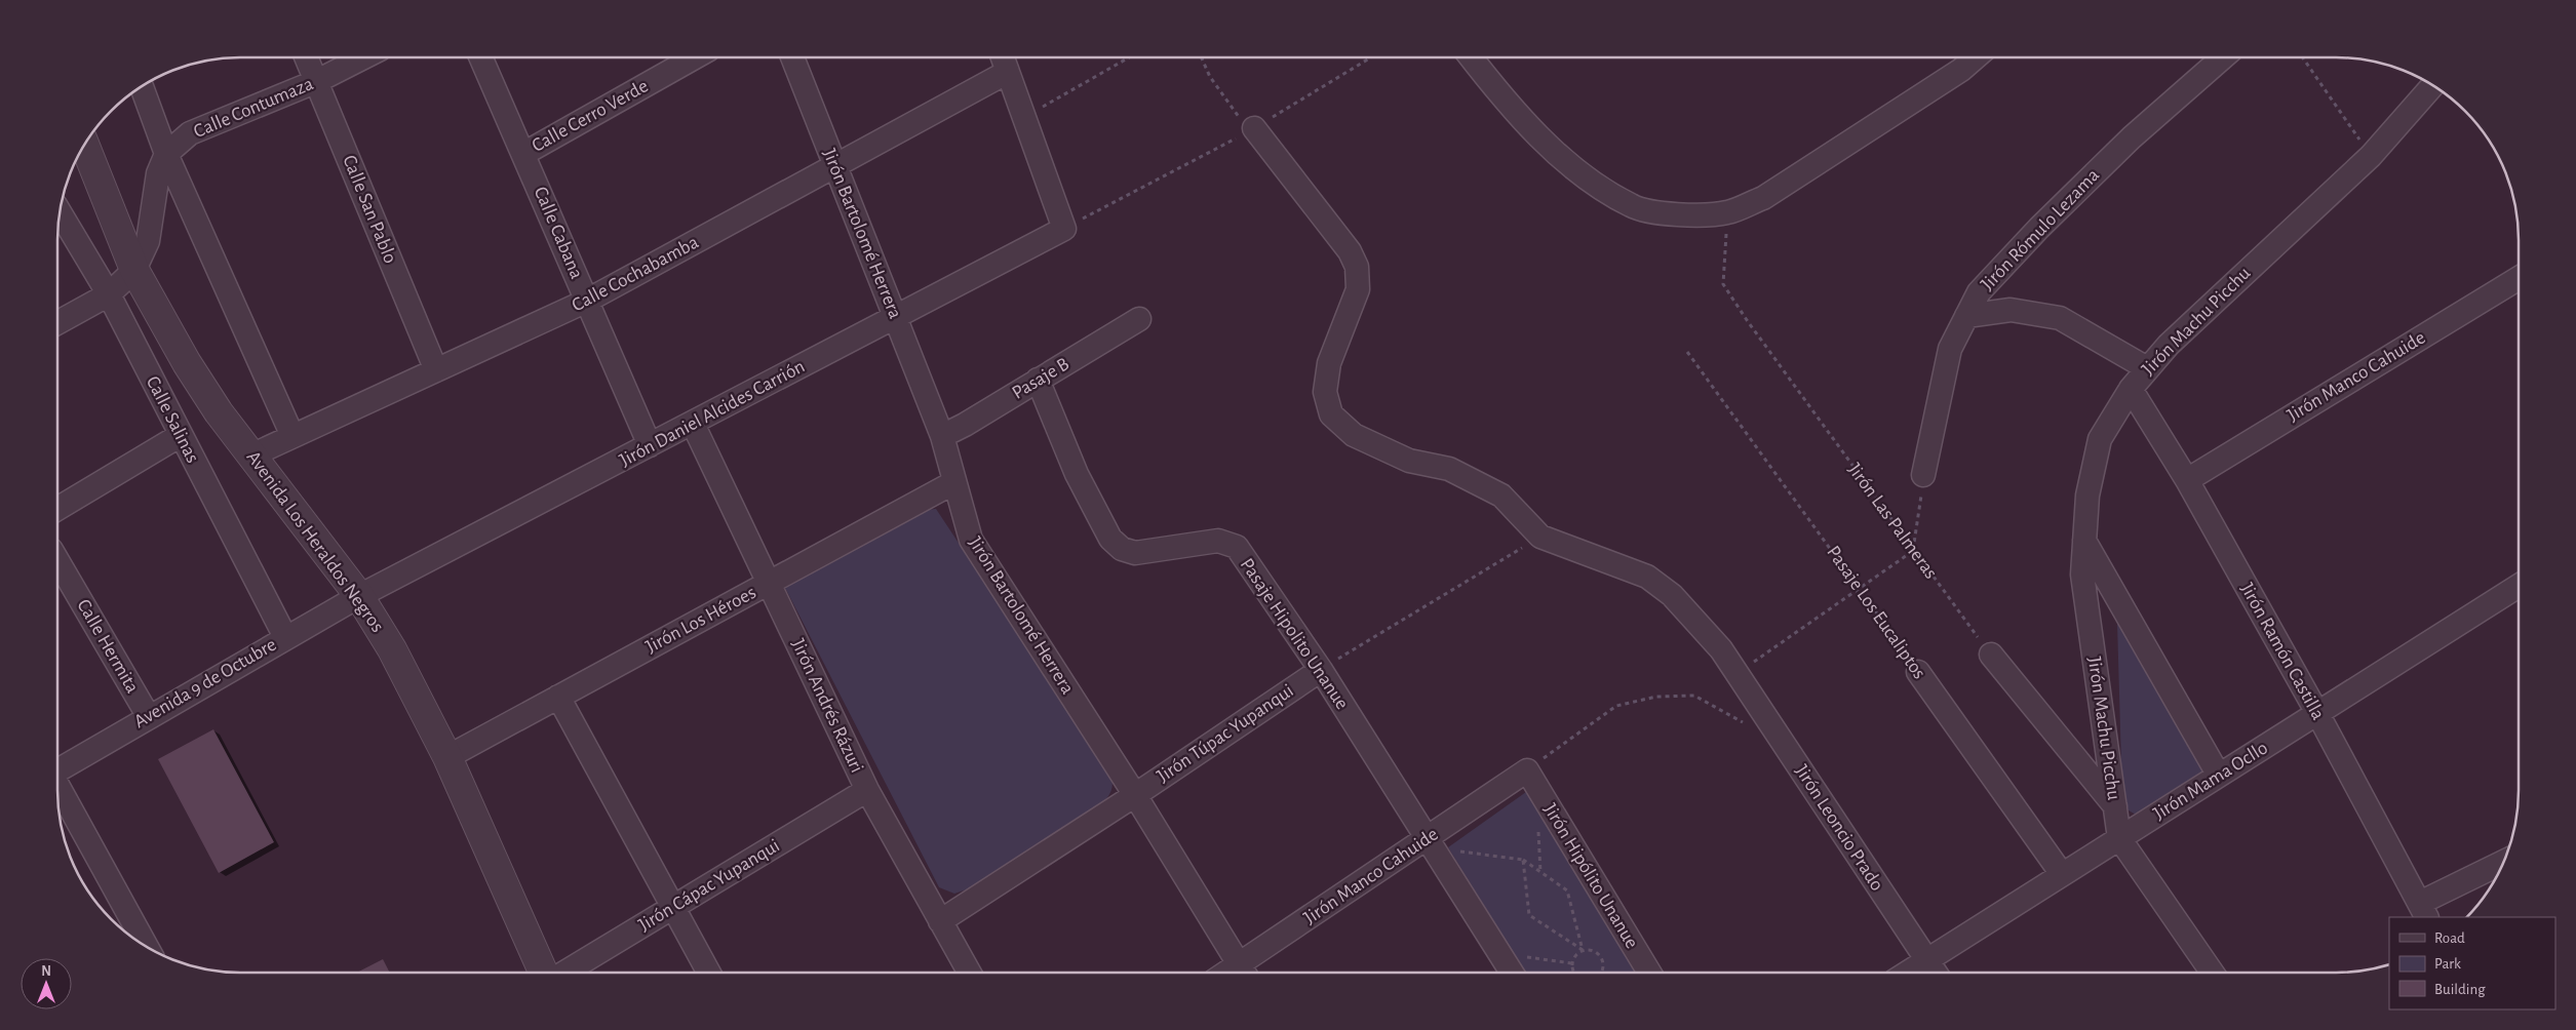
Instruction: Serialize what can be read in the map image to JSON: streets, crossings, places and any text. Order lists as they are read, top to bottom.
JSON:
{
  "streets": {
    "street": [
      "Calle Contumaza",
      "Calle Cerro Verde",
      "Calle San Pablo",
      "Jirón Rómulo Lezama",
      "Calle Cabana",
      "Jirón Bartolomé Herrera",
      "Calle Cochabamba",
      "Jirón Machu Picchu",
      "Jirón Manco Cahuide",
      "Pasaje B",
      "Jirón Daniel Alcides Carrión",
      "Calle Salinas",
      "Avenida Los Heraldos Negros",
      "Pasaje Los Eucaliptos",
      "Jirón Los Héroes",
      "Pasaje Hipolito Unanue",
      "Calle Hermita",
      "Jirón Ramón Castilla",
      "Avenida 9 de Octubre",
      "Jirón Andrés Rázuri",
      "Jirón Túpac Yupanqui",
      "Jirón Mama Ocllo",
      "Jirón Leoncio Prado",
      "Jirón Hipólito Unanue",
      "Jirón Cápac Yupanqui"
    ],
    "path": ["Jirón Las Palmeras"]
  },
  "crossings": [
    ["Calle Contumaza", "Calle San Pablo"],
    ["Calle Contumaza", "Calle Salinas"],
    ["Calle Contumaza", "Avenida Los Heraldos Negros"],
    ["Calle Cerro Verde", "Calle Cabana"],
    ["Calle San Pablo", "Calle Cochabamba"],
    ["Calle Cabana", "Calle Cochabamba"],
    ["Calle Cabana", "Jirón Daniel Alcides Carrión"],
    ["Jirón Bartolomé Herrera", "Calle Cochabamba"],
    ["Jirón Bartolomé Herrera", "Jirón Manco Cahuide"],
    ["Jirón Bartolomé Herrera", "Pasaje B"],
    ["Jirón Bartolomé Herrera", "Jirón Daniel Alcides Carrión"],
    ["Jirón Bartolomé Herrera", "Jirón Los Héroes"],
    ["Jirón Bartolomé Herrera", "Jirón Túpac Yupanqui"],
    ["Calle Cochabamba", "Avenida Los Heraldos Negros"],
    ["Jirón Machu Picchu", "Jirón Ramón Castilla"],
    ["Jirón Machu Picchu", "Jirón Mama Ocllo"],
    ["Jirón Manco Cahuide", "Pasaje Hipolito Unanue"],
    ["Jirón Manco Cahuide", "Jirón Ramón Castilla"],
    ["Jirón Manco Cahuide", "Jirón Hipólito Unanue"],
    ["Pasaje B", "Pasaje Hipolito Unanue"],
    ["Jirón Daniel Alcides Carrión", "Avenida Los Heraldos Negros"],
    ["Jirón Daniel Alcides Carrión", "Avenida 9 de Octubre"],
    ["Jirón Daniel Alcides Carrión", "Jirón Andrés Rázuri"],
    ["Calle Salinas", "Avenida 9 de Octubre"],
    ["Avenida Los Heraldos Negros", "Jirón Los Héroes"],
    ["Avenida Los Heraldos Negros", "Avenida 9 de Octubre"],
    ["Pasaje Los Eucaliptos", "Jirón Mama Ocllo"],
    ["Jirón Los Héroes", "Jirón Andrés Rázuri"],
    ["Pasaje Hipolito Unanue", "Jirón Túpac Yupanqui"],
    ["Calle Hermita", "Avenida 9 de Octubre"],
    ["Jirón Ramón Castilla", "Jirón Mama Ocllo"],
    ["Jirón Andrés Rázuri", "Jirón Túpac Yupanqui"],
    ["Jirón Andrés Rázuri", "Jirón Cápac Yupanqui"],
    ["Jirón Mama Ocllo", "Jirón Leoncio Prado"]
  ],
  "legend": ["Road", "Park", "Building"],
  "north": "top"
}
